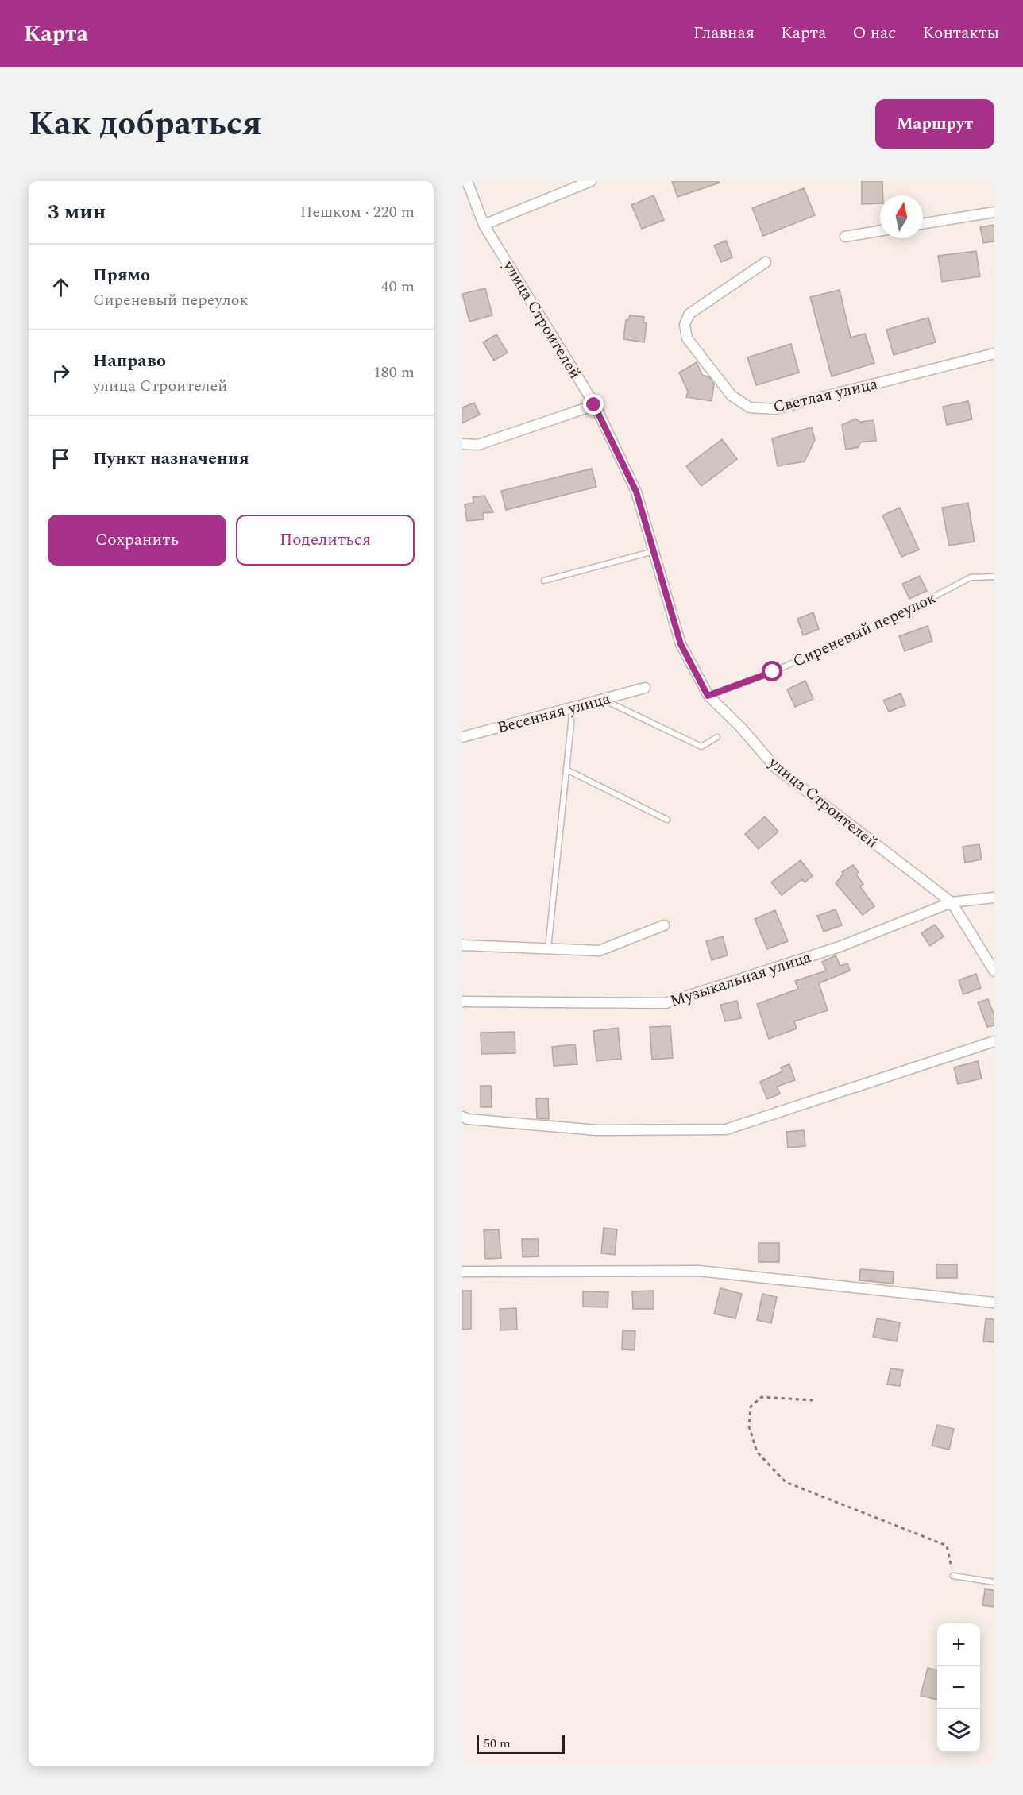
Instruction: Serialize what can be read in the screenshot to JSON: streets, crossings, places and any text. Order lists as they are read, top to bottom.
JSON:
{
  "streets": {
    "street": [
      "улица Строителей",
      "Светлая улица",
      "Весенняя улица",
      "Музыкальная улица"
    ],
    "lane": ["Сиреневый переулок"]
  },
  "crossings": [
    ["улица Строителей", "Сиреневый переулок"],
    ["улица Строителей", "Музыкальная улица"]
  ],
  "scale_bar": "50 m",
  "north": "top",
  "page": {
    "header": "Карта",
    "nav": [
      "Главная",
      "Карта",
      "О нас",
      "Контакты"
    ],
    "title": "Как добраться",
    "buttons": [
      "Маршрут",
      ["Сохранить", "Поделиться"]
    ],
    "heading": ["3 мин", "Пешком · 220 m"],
    "list": [
      ["Прямо", "Сиреневый переулок", "40 m"],
      ["Направо", "улица Строителей", "180 m"],
      "Пункт назначения"
    ],
    "map_buttons": ["+", "−"],
    "scale": "50 m"
  }
}
